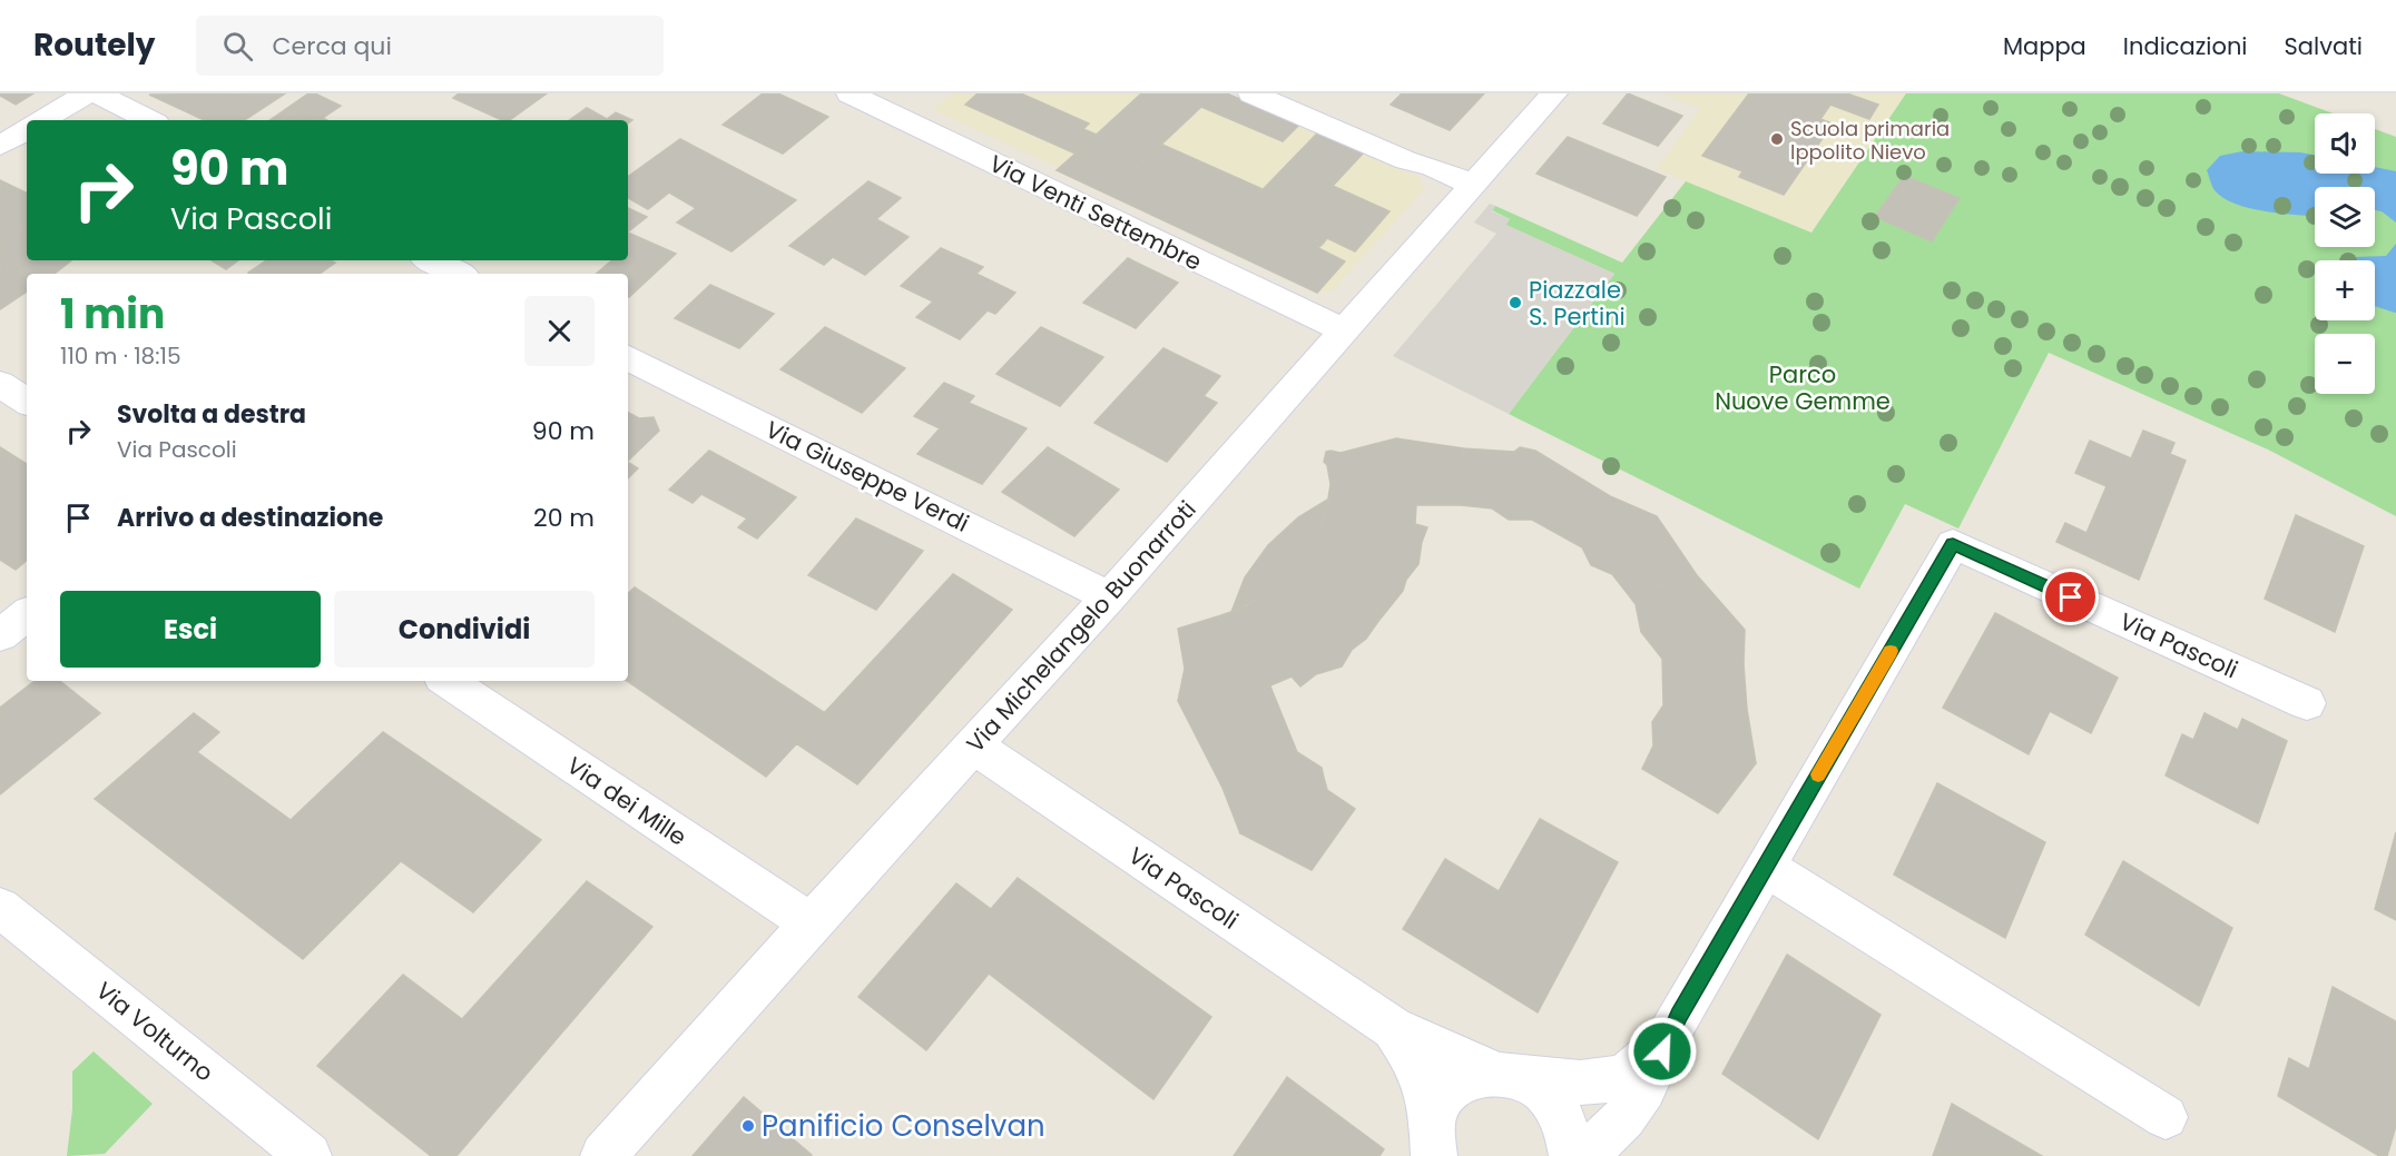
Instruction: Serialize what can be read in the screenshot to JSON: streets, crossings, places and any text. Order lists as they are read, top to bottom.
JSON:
{
  "streets": {
    "street": [
      "Via Venti Settembre",
      "Via Giuseppe Verdi",
      "Via Michelangelo Buonarroti",
      "Via Pascoli",
      "Via dei Mille",
      "Via Volturno"
    ]
  },
  "crossings": [
    ["Via Venti Settembre", "Via Michelangelo Buonarroti"],
    ["Via Giuseppe Verdi", "Via Michelangelo Buonarroti"],
    ["Via Michelangelo Buonarroti", "Via Pascoli"],
    ["Via Michelangelo Buonarroti", "Via dei Mille"]
  ],
  "parks": ["Parco Nuove Gemme"],
  "places": ["Scuola primaria Ippolito Nievo", "Piazzale S. Pertini", "Panificio Conselvan"],
  "page": {
    "header": "Routely",
    "search": "Cerca qui",
    "nav": ["Mappa", "Indicazioni", "Salvati"],
    "map_buttons": ["+", "−"],
    "turn": ["90 m", "Via Pascoli"],
    "heading": ["1 min", "110 m · 18:15"],
    "list": [
      {
        "name": "Svolta a destra",
        "note": "Via Pascoli",
        "value": "90 m"
      },
      {
        "name": "Arrivo a destinazione",
        "value": "20 m"
      }
    ],
    "buttons": ["Esci", "Condividi"]
  }
}
